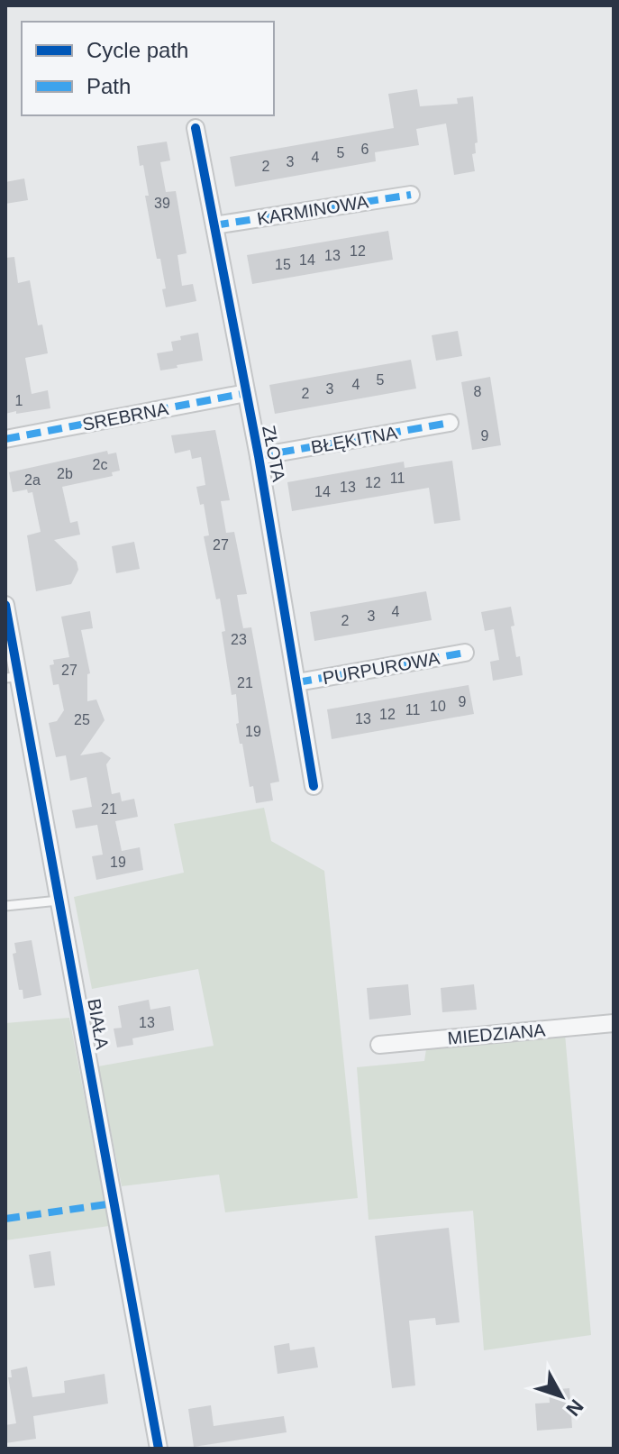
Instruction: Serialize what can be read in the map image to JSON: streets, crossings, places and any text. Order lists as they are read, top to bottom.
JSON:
{
  "streets": {
    "street": [
      "KARMINOWA",
      "SREBRNA",
      "BŁĘKITNA",
      "ZŁOTA",
      "PURPUROWA",
      "BIAŁA",
      "MIEDZIANA"
    ]
  },
  "crossings": [
    ["KARMINOWA", "ZŁOTA"],
    ["SREBRNA", "ZŁOTA"],
    ["BŁĘKITNA", "ZŁOTA"],
    ["ZŁOTA", "PURPUROWA"]
  ],
  "house_numbers": [
    "6",
    "5",
    "4",
    "3",
    "2",
    "39",
    "12",
    "13",
    "14",
    "15",
    "5",
    "4",
    "3",
    "8",
    "2",
    "1",
    "9",
    "2c",
    "2b",
    "11",
    "2a",
    "12",
    "13",
    "14",
    "27",
    "4",
    "3",
    "2",
    "23",
    "27",
    "21",
    "9",
    "10",
    "11",
    "12",
    "13",
    "25",
    "19",
    "21",
    "19",
    "13"
  ],
  "legend": ["Cycle path", "Path"],
  "north": "bottom right"
}
